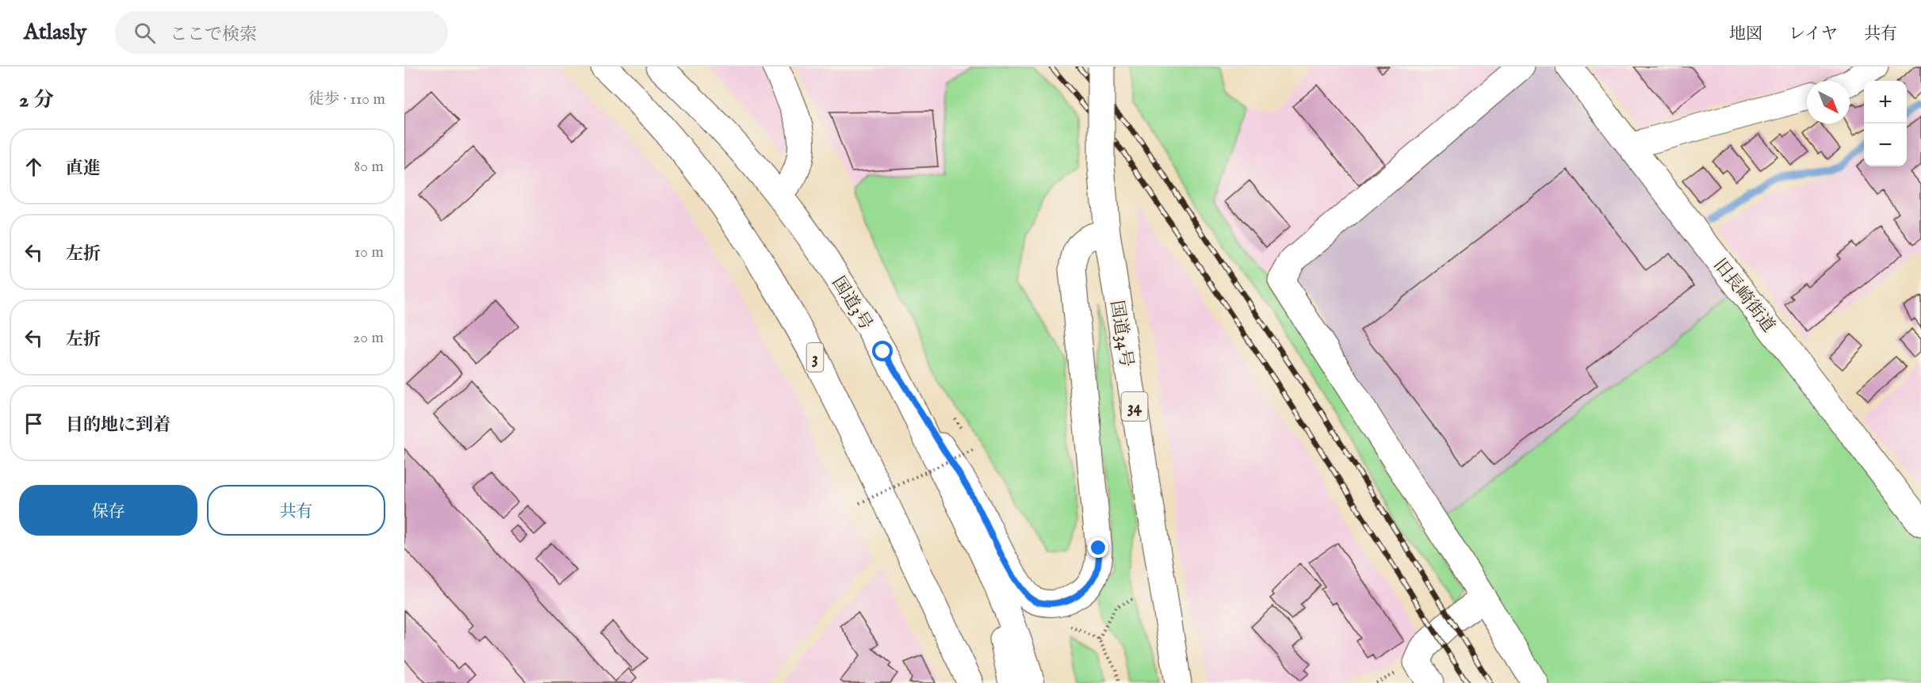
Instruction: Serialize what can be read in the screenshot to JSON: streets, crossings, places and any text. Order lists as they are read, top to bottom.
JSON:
{
  "streets": {
    "main road": [
      "旧長崎街道",
      "国道3号",
      "国道34号",
      "3",
      "34"
    ]
  },
  "crossings": [
    ["国道34号", "34"]
  ],
  "north": "bottom right",
  "page": {
    "header": "Atlasly",
    "search": "ここで検索",
    "nav": ["地図", "レイヤ", "共有"],
    "heading": ["2 分", "徒歩 · 110 m"],
    "map_buttons": ["+", "−"],
    "list": [
      ["直進", "80 m"],
      ["左折", "10 m"],
      ["左折", "20 m"],
      "目的地に到着"
    ],
    "buttons": ["保存", "共有"]
  }
}
